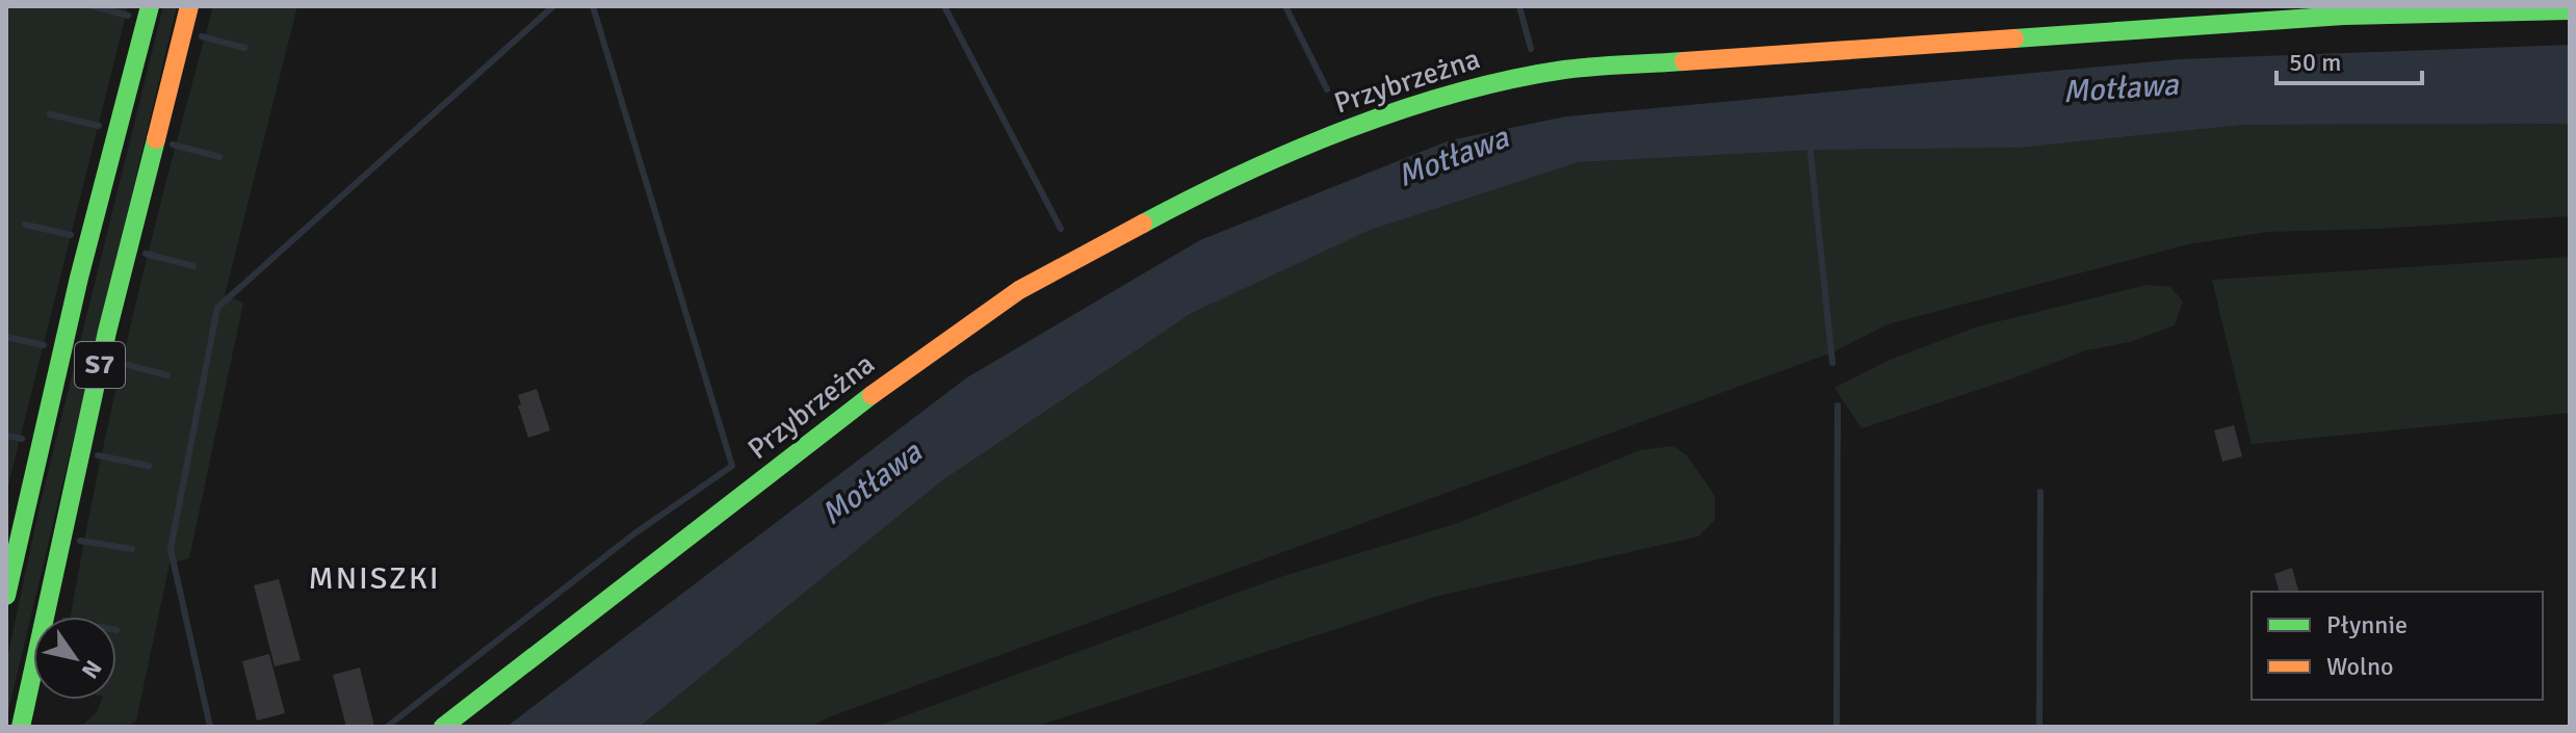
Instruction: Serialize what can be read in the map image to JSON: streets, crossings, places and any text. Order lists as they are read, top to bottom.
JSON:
{
  "streets": {
    "main road": ["Przybrzeżna", "S7"]
  },
  "districts": ["MNISZKI"],
  "water": ["Motława"],
  "legend": ["Płynnie", "Wolno"],
  "scale_bar": "50 m",
  "north": "bottom right"
}
